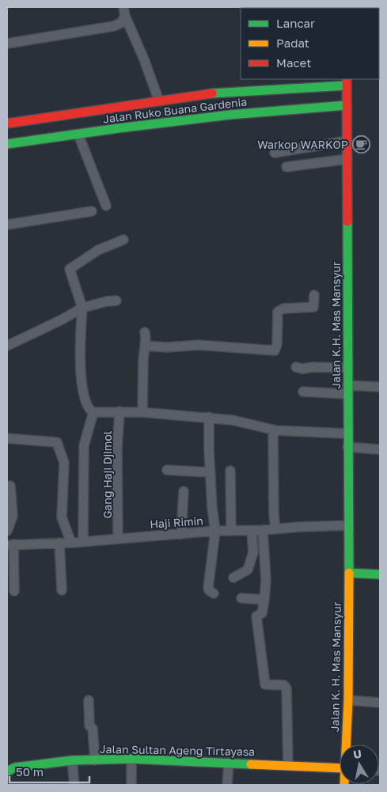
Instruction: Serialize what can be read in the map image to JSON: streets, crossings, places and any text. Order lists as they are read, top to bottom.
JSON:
{
  "streets": {
    "main road": [
      "Jalan Ruko Buana Gardenia",
      "Jalan K.H. Mas Mansyur",
      "Jalan K. H. Mas Mansyur",
      "Jalan Sultan Ageng Tirtayasa"
    ],
    "street": ["Gang Haji Djimol", "Haji Rimin"]
  },
  "crossings": [
    ["Jalan Ruko Buana Gardenia", "Jalan K.H. Mas Mansyur"],
    ["Jalan K.H. Mas Mansyur", "Haji Rimin"],
    ["Jalan K.H. Mas Mansyur", "Jalan K. H. Mas Mansyur"],
    ["Gang Haji Djimol", "Haji Rimin"]
  ],
  "places": {
    "cafe": ["Warkop WARKOP"]
  },
  "legend": ["Lancar", "Padat", "Macet"],
  "scale_bar": "50 m",
  "north": "top"
}
